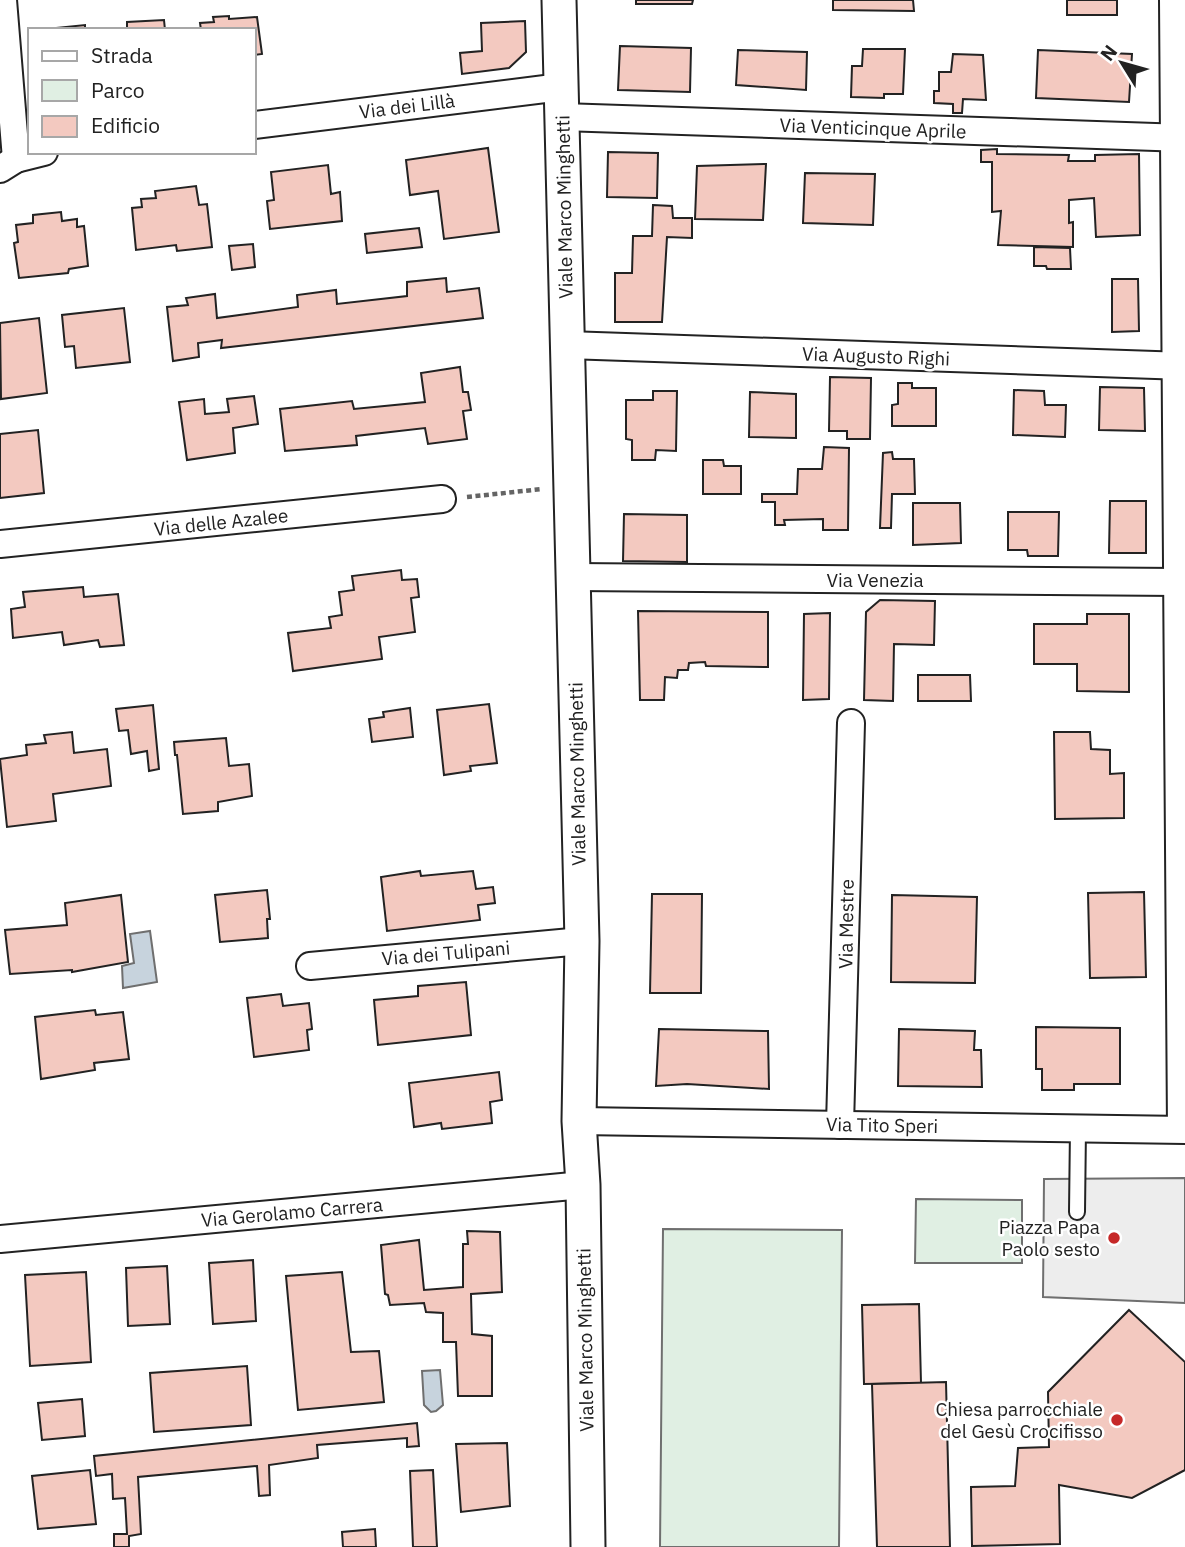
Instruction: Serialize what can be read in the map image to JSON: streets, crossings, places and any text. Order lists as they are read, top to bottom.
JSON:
{
  "streets": {
    "street": [
      "Via dei Lillà",
      "Via Venticinque Aprile",
      "Viale Marco Minghetti",
      "Via Augusto Righi",
      "Via delle Azalee",
      "Via Venezia",
      "Via Mestre",
      "Via dei Tulipani",
      "Via Tito Speri",
      "Via Gerolamo Carrera"
    ]
  },
  "crossings": [
    ["Via dei Lillà", "Via Venticinque Aprile"],
    ["Via dei Lillà", "Viale Marco Minghetti"],
    ["Via Venticinque Aprile", "Viale Marco Minghetti"],
    ["Viale Marco Minghetti", "Via Augusto Righi"],
    ["Viale Marco Minghetti", "Via Venezia"],
    ["Viale Marco Minghetti", "Via dei Tulipani"],
    ["Viale Marco Minghetti", "Via Tito Speri"],
    ["Viale Marco Minghetti", "Via Gerolamo Carrera"],
    ["Via Mestre", "Via Tito Speri"]
  ],
  "places": ["Piazza Papa Paolo sesto", "Chiesa parrocchiale del Gesù Crocifisso"],
  "legend": ["Strada", "Parco", "Edificio"],
  "north": "top left"
}
